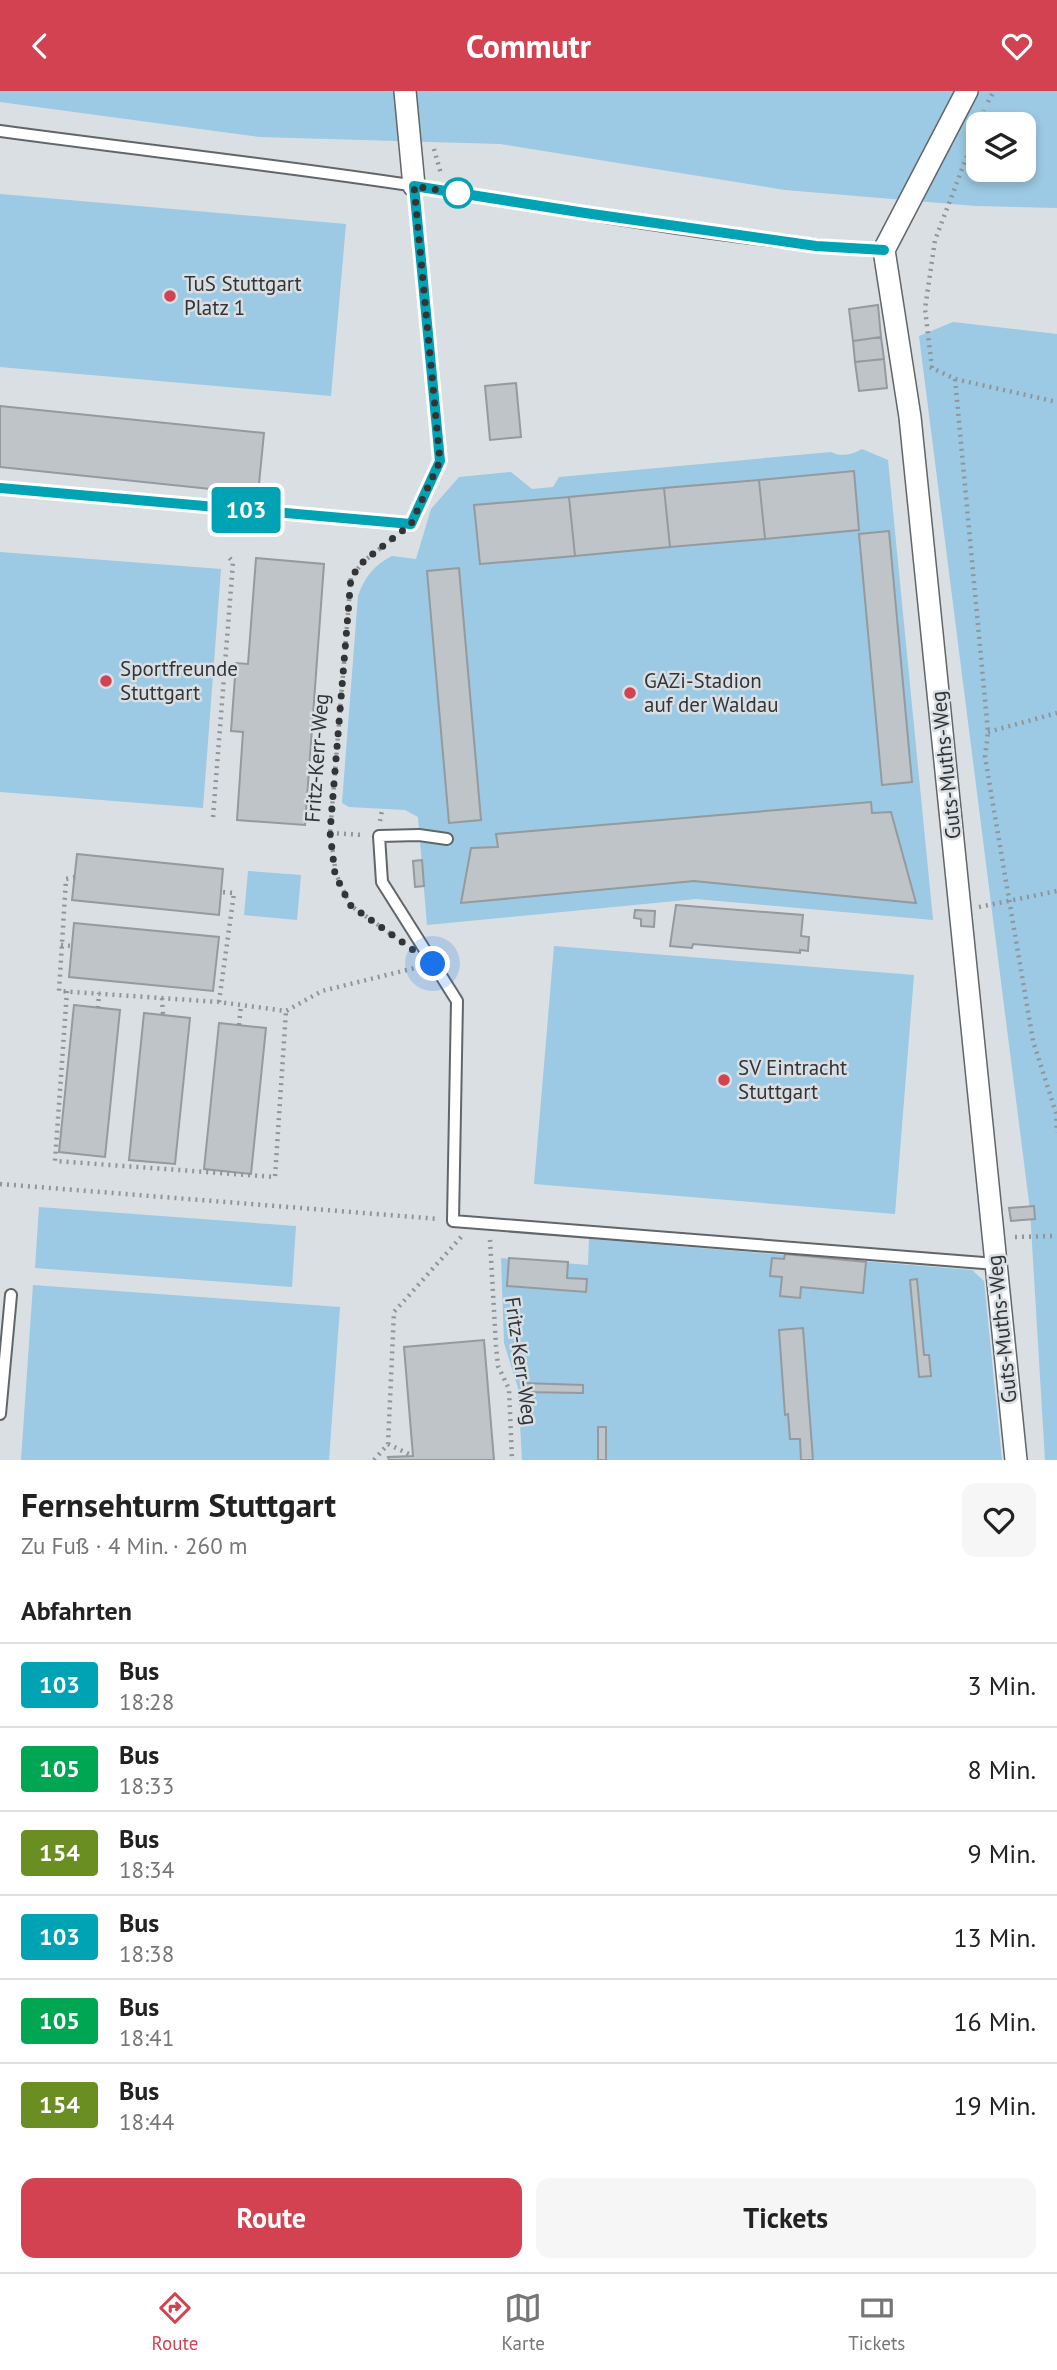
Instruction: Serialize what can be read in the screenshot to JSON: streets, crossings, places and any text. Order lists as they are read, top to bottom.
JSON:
{
  "streets": {
    "street": ["Guts-Muths-Weg"],
    "path": ["Fritz-Kerr-Weg"]
  },
  "places": [
    "TuS Stuttgart Platz 1",
    "Sportfreunde Stuttgart",
    "GAZi-Stadion auf der Waldau",
    "SV Eintracht Stuttgart"
  ],
  "lines": ["bus line 103"],
  "page": {
    "header": "Commutr",
    "on_map": "103",
    "heading": [
      ["Fernsehturm Stuttgart", "Zu Fuß · 4 Min. · 260 m"],
      "Abfahrten"
    ],
    "list": [
      {
        "mark": "103",
        "name": "Bus",
        "note": "18:28",
        "value": "3 Min."
      },
      {
        "mark": "105",
        "name": "Bus",
        "note": "18:33",
        "value": "8 Min."
      },
      {
        "mark": "154",
        "name": "Bus",
        "note": "18:34",
        "value": "9 Min."
      },
      {
        "mark": "103",
        "name": "Bus",
        "note": "18:38",
        "value": "13 Min."
      },
      {
        "mark": "105",
        "name": "Bus",
        "note": "18:41",
        "value": "16 Min."
      },
      {
        "mark": "154",
        "name": "Bus",
        "note": "18:44",
        "value": "19 Min."
      }
    ],
    "buttons": ["Route", "Tickets"],
    "tabs": ["Route", "Karte", "Tickets"]
  }
}
